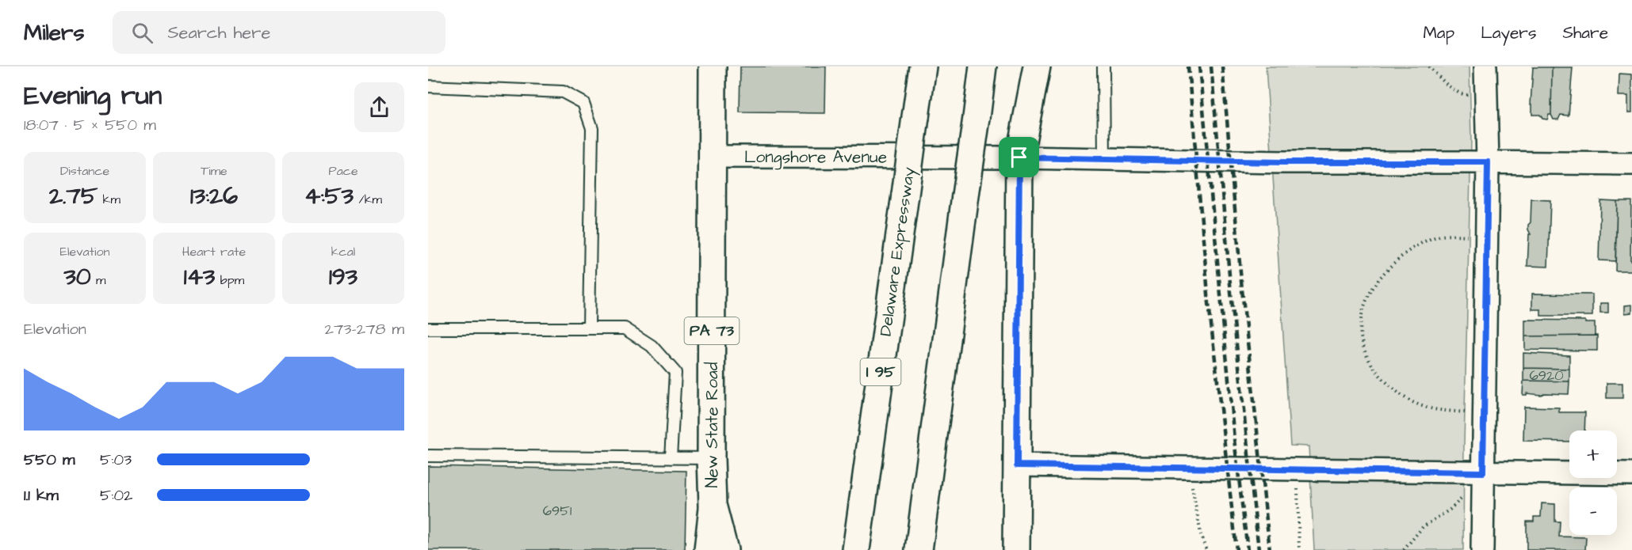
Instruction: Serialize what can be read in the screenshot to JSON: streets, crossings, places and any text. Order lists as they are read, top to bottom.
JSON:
{
  "streets": {
    "main road": [
      "Delaware Expressway",
      "PA 73",
      "I 95",
      "New State Road"
    ],
    "street": ["Longshore Avenue"]
  },
  "crossings": [
    ["Longshore Avenue", "PA 73"],
    ["Longshore Avenue", "New State Road"],
    ["PA 73", "New State Road"]
  ],
  "house_numbers": ["6920", "6951"],
  "page": {
    "header": "Milers",
    "search": "Search here",
    "nav": ["Map", "Layers", "Share"],
    "heading": ["Evening run", "18:07 · 5 × 550 m"],
    "stats": [
      ["Distance", "2.75 km"],
      ["Time", "13:26"],
      ["Pace", "4:53 /km"],
      ["Elevation", "30 m"],
      ["Heart rate", "143 bpm"],
      ["kcal", "193"]
    ],
    "chart": ["Elevation", "273–278 m"],
    "map_buttons": ["+", "−"],
    "list": [
      {
        "name": "550 m",
        "note": "5:03"
      },
      {
        "name": "1.1 km",
        "note": "5:02"
      }
    ]
  }
}
